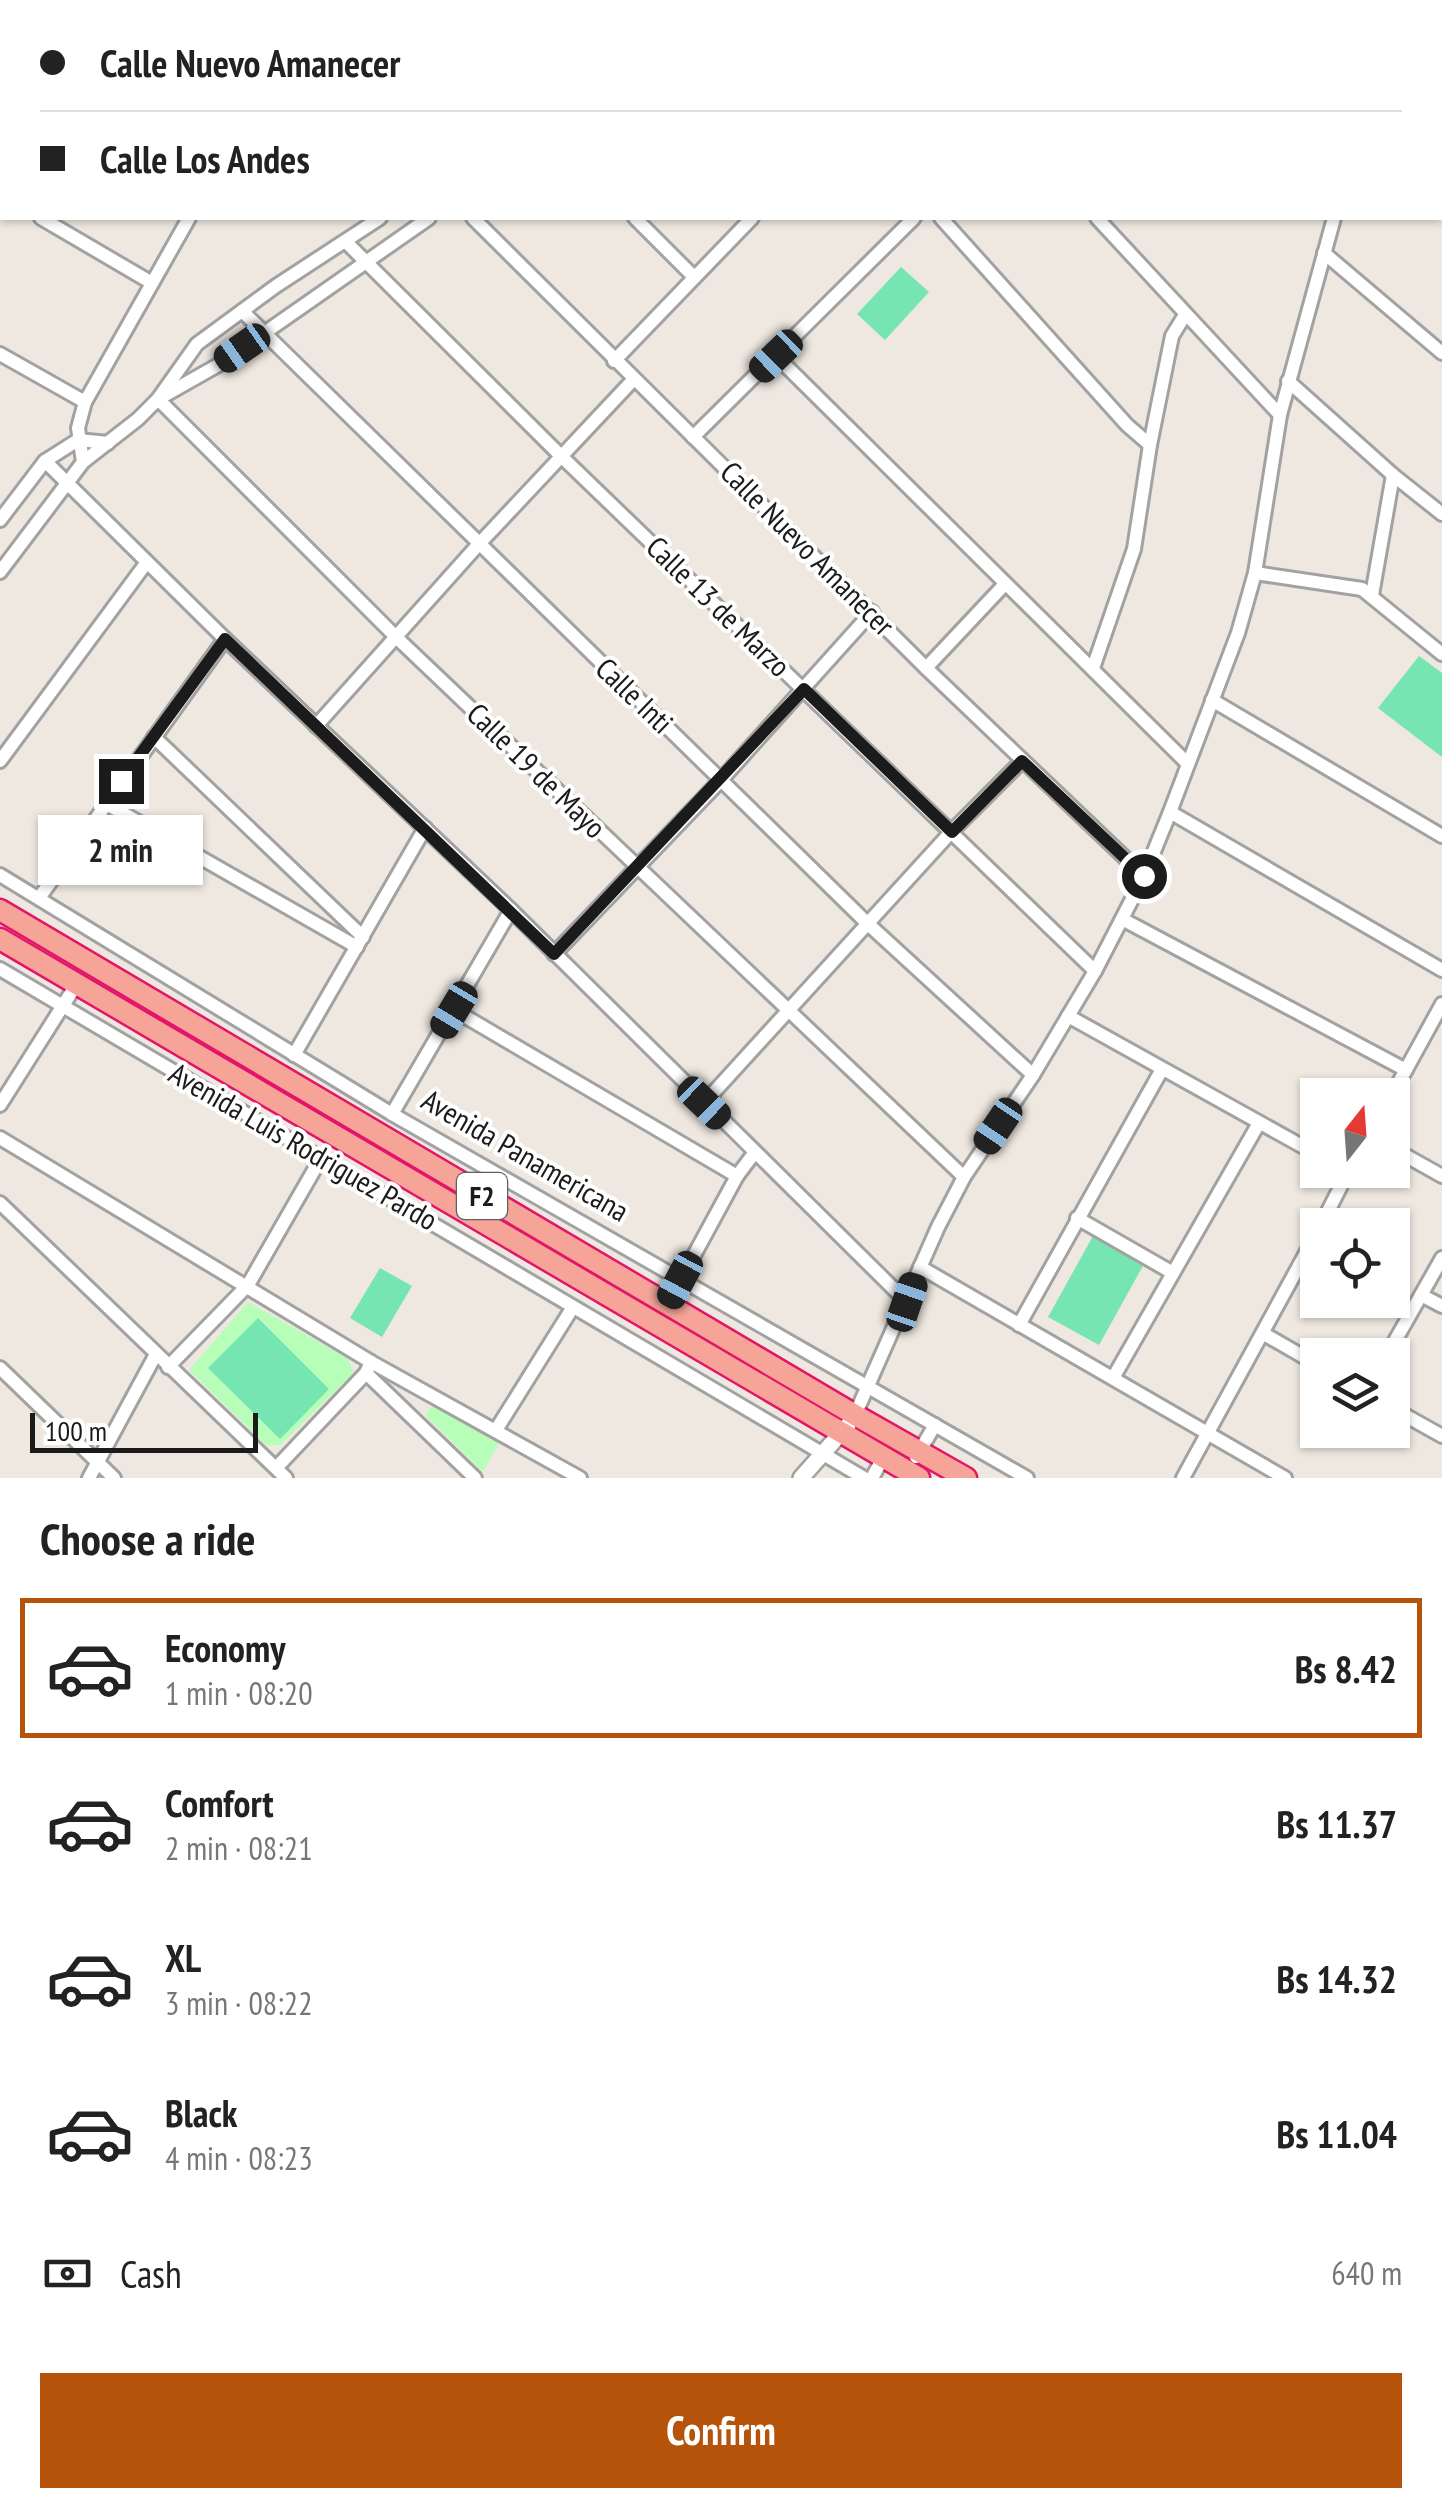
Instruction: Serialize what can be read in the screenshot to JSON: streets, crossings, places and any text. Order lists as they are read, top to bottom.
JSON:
{
  "streets": {
    "highway": ["Avenida Panamericana", "F2"],
    "street": [
      "Calle Nuevo Amanecer",
      "Calle 13 de Marzo",
      "Calle Inti",
      "Calle 19 de Mayo",
      "Avenida Luis Rodriguez Pardo"
    ]
  },
  "scale_bar": "100 m",
  "north": "top",
  "page": {
    "banner": ["Calle Nuevo Amanecer", "Calle Los Andes"],
    "bubble": "2 min",
    "scale": "100 m",
    "heading": "Choose a ride",
    "list": [
      {
        "name": "Economy",
        "note": "1 min · 08:20",
        "value": "Bs 8.42"
      },
      {
        "name": "Comfort",
        "note": "2 min · 08:21",
        "value": "Bs 11.37"
      },
      {
        "name": "XL",
        "note": "3 min · 08:22",
        "value": "Bs 14.32"
      },
      {
        "name": "Black",
        "note": "4 min · 08:23",
        "value": "Bs 11.04"
      }
    ],
    "pay": ["Cash", "640 m"],
    "buttons": "Confirm"
  }
}
